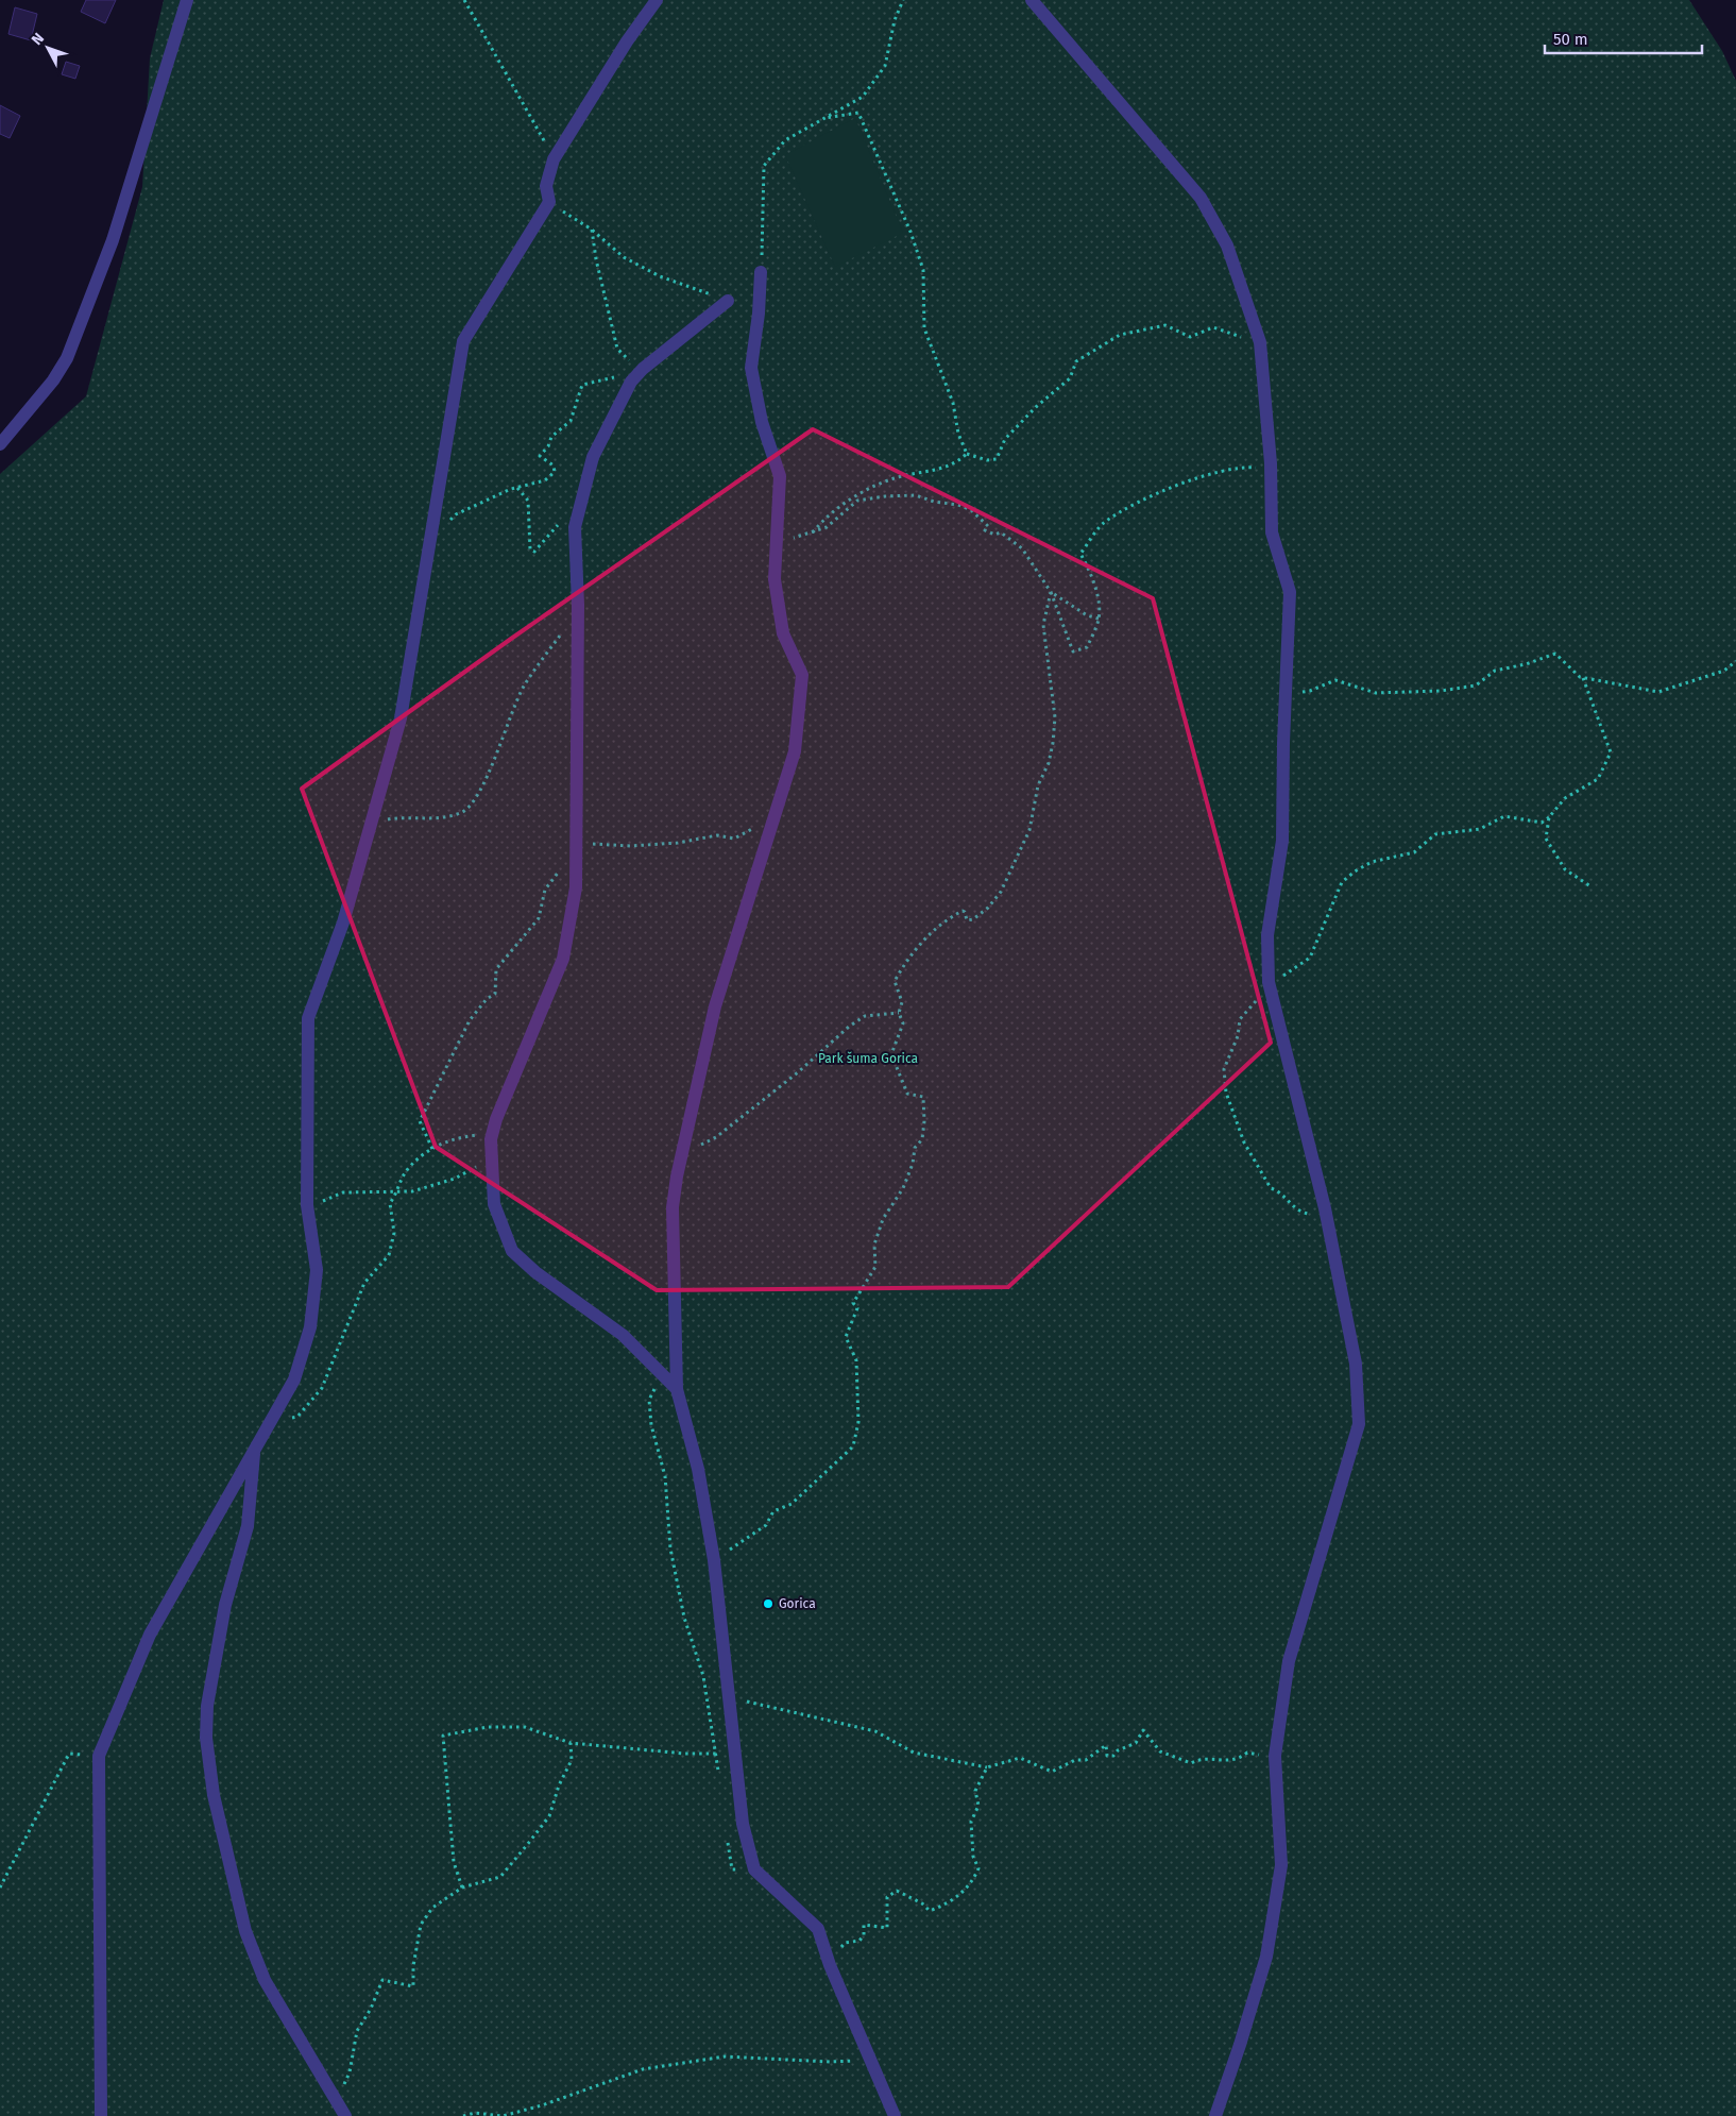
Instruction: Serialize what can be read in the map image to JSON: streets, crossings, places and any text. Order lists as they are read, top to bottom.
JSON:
{
  "parks": ["Park šuma Gorica"],
  "places": ["Gorica"],
  "scale_bar": "50 m",
  "north": "top left"
}
